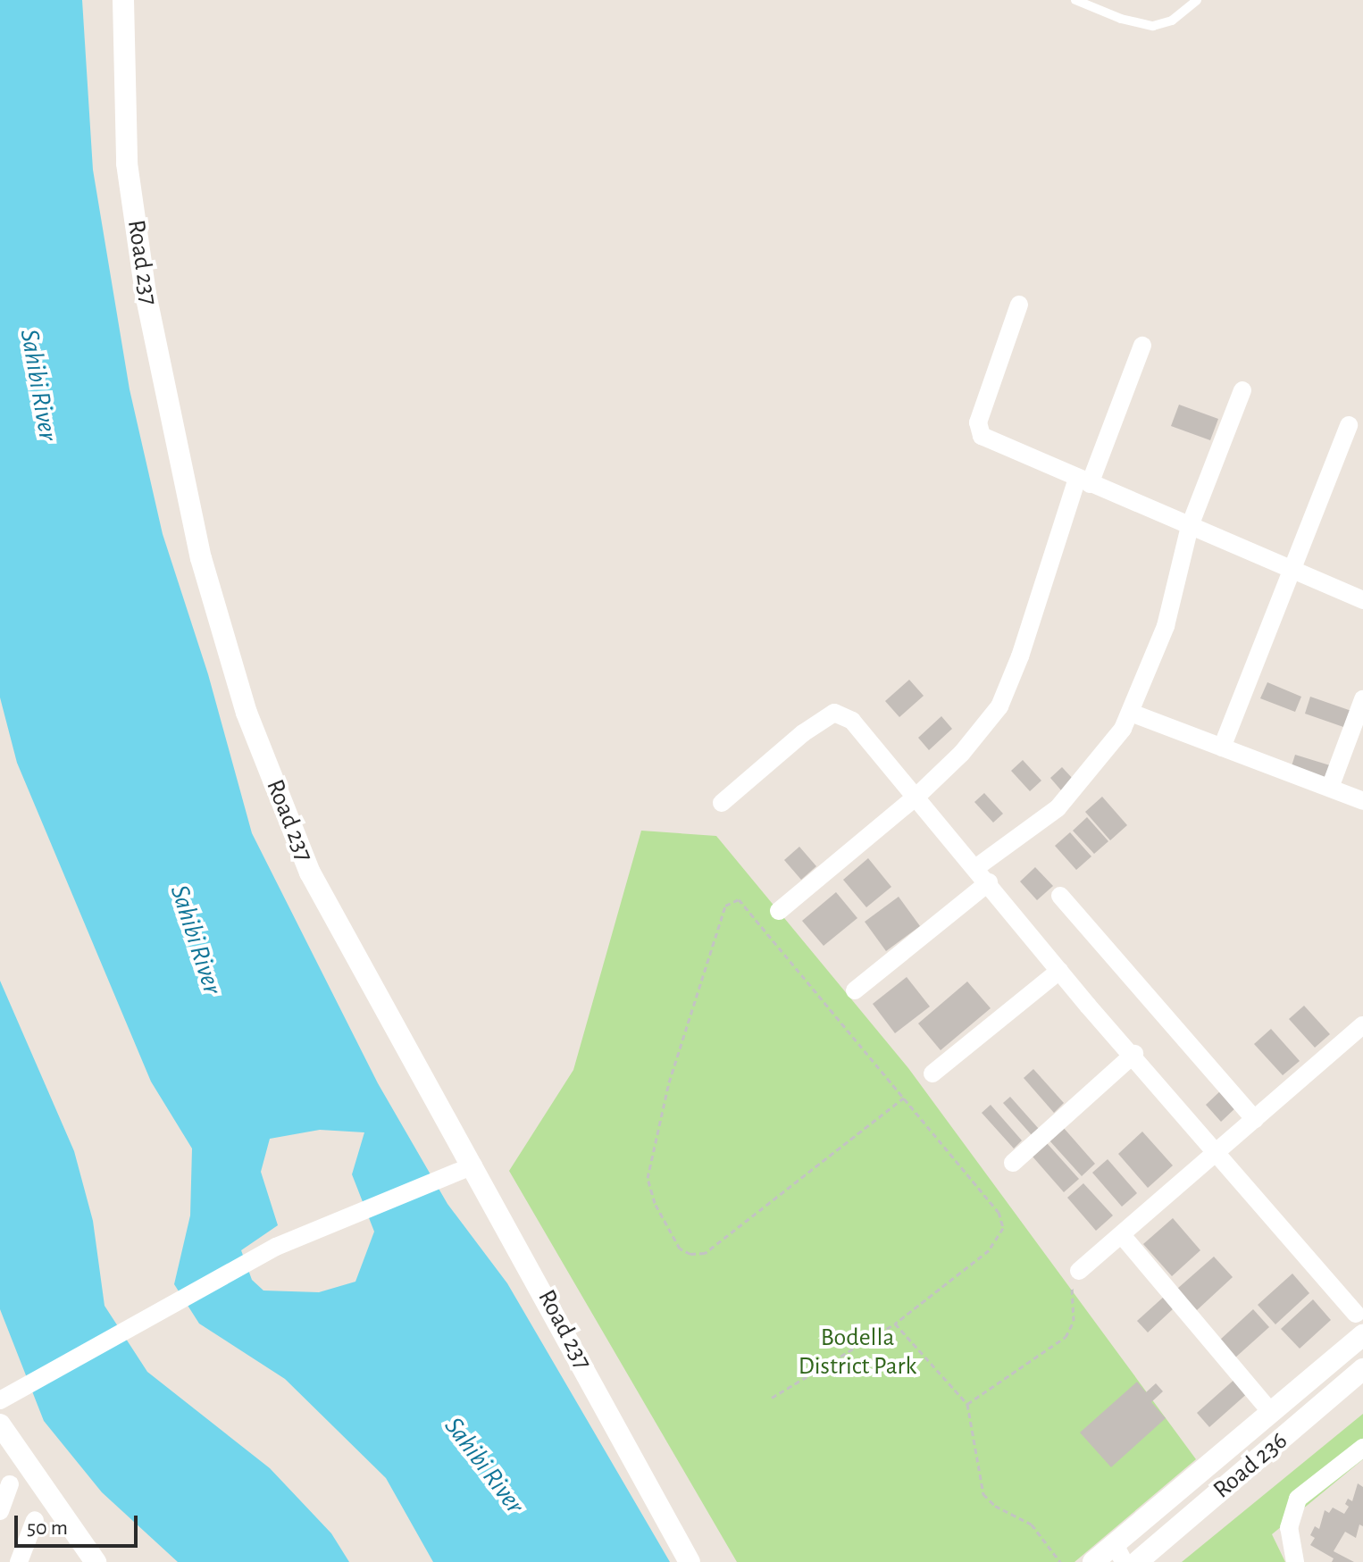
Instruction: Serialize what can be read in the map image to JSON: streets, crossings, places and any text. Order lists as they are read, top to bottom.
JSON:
{
  "streets": {
    "street": ["Road 237", "Road 236"]
  },
  "water": ["Sahibi River"],
  "parks": ["Bodella District Park"],
  "scale_bar": "50 m"
}
